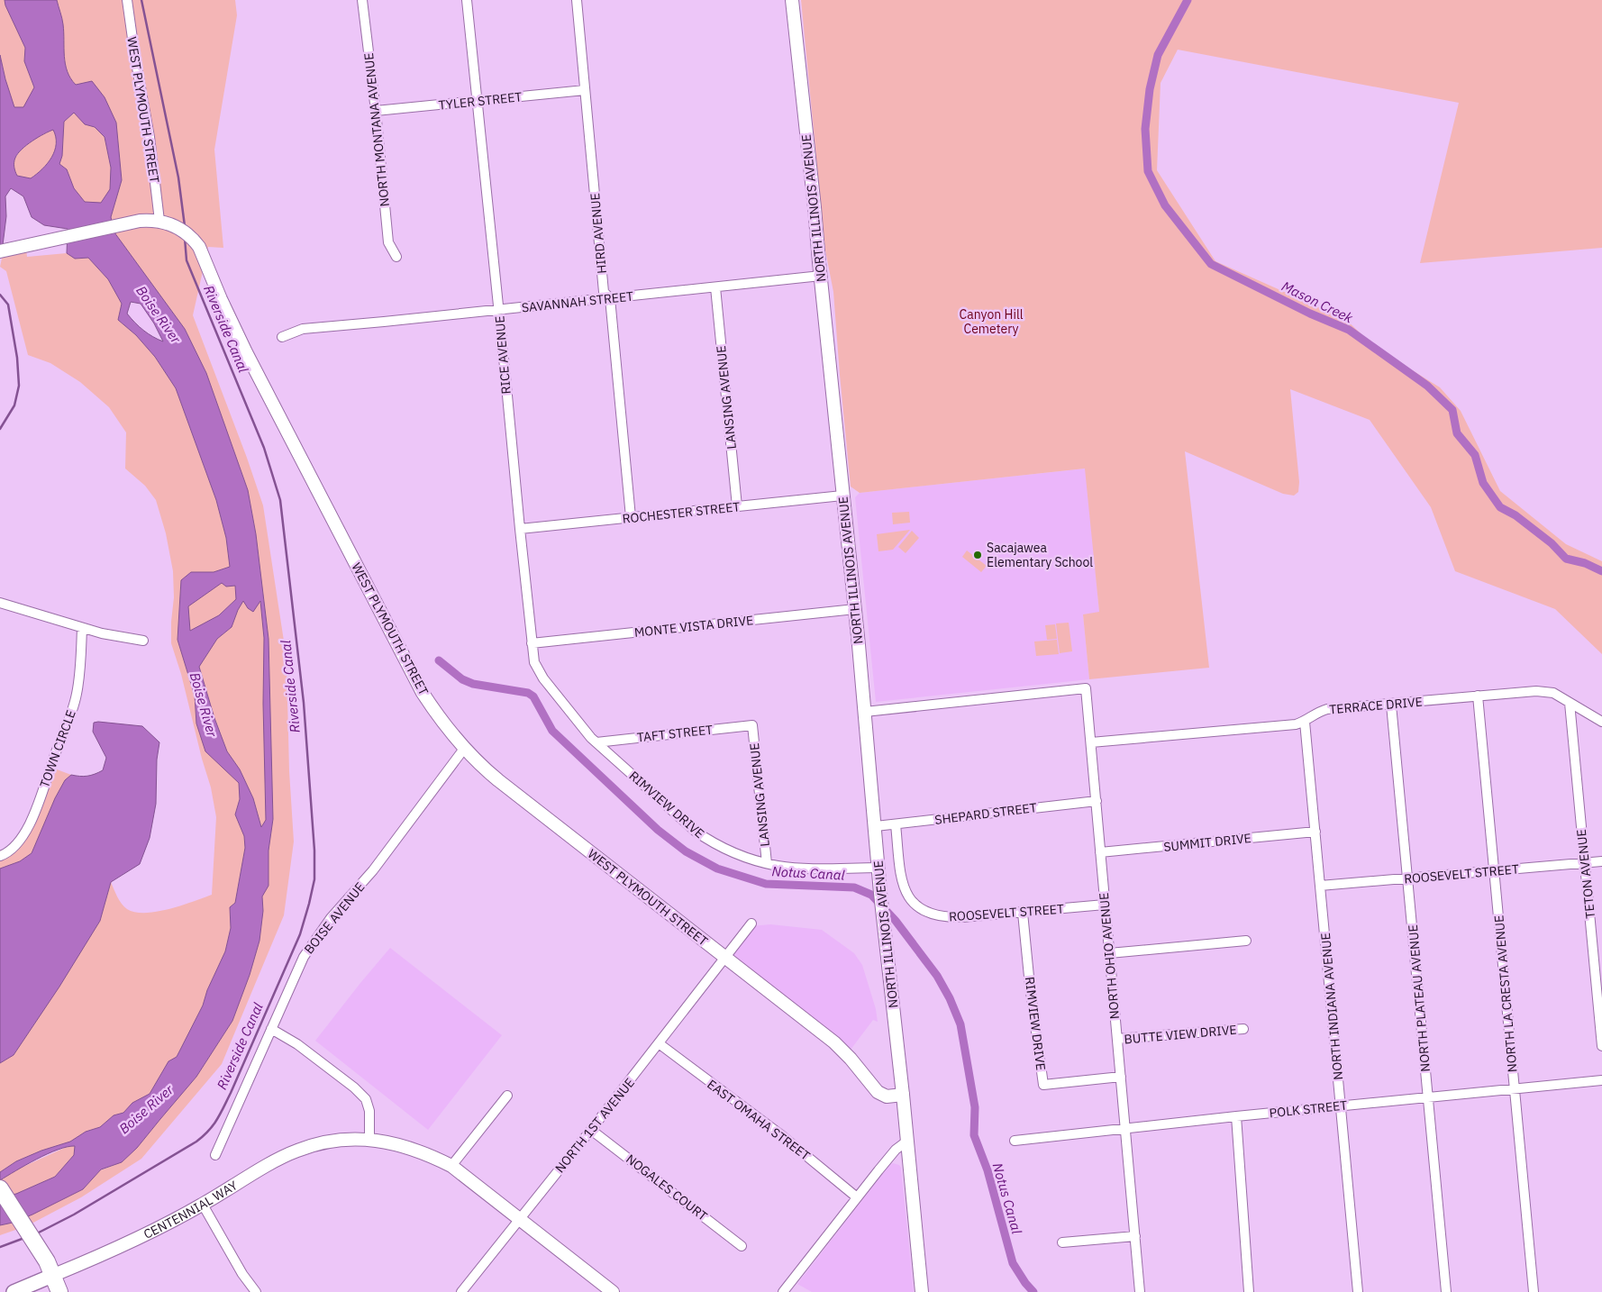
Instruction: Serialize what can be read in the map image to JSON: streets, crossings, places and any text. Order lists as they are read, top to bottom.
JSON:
{
  "streets": {
    "main road": ["CENTENNIAL WAY"],
    "street": [
      "TYLER STREET",
      "WEST PLYMOUTH STREET",
      "NORTH MONTANA AVENUE",
      "NORTH ILLINOIS AVENUE",
      "HIRD AVENUE",
      "SAVANNAH STREET",
      "RICE AVENUE",
      "LANSING AVENUE",
      "ROCHESTER STREET",
      "MONTE VISTA DRIVE",
      "TERRACE DRIVE",
      "TAFT STREET",
      "TOWN CIRCLE",
      "RIMVIEW DRIVE",
      "SHEPARD STREET",
      "SUMMIT DRIVE",
      "ROOSEVELT STREET",
      "TETON AVENUE",
      "BOISE AVENUE",
      "NORTH OHIO AVENUE",
      "NORTH LA CRESTA AVENUE",
      "NORTH PLATEAU AVENUE",
      "NORTH INDIANA AVENUE",
      "BUTTE VIEW DRIVE",
      "POLK STREET",
      "EAST OMAHA STREET",
      "NORTH 1ST AVENUE",
      "NOGALES COURT"
    ]
  },
  "crossings": [
    ["TYLER STREET", "NORTH MONTANA AVENUE"],
    ["TYLER STREET", "HIRD AVENUE"],
    ["TYLER STREET", "RICE AVENUE"],
    ["WEST PLYMOUTH STREET", "NORTH ILLINOIS AVENUE"],
    ["WEST PLYMOUTH STREET", "BOISE AVENUE"],
    ["WEST PLYMOUTH STREET", "NORTH 1ST AVENUE"],
    ["NORTH ILLINOIS AVENUE", "SAVANNAH STREET"],
    ["NORTH ILLINOIS AVENUE", "ROCHESTER STREET"],
    ["NORTH ILLINOIS AVENUE", "MONTE VISTA DRIVE"],
    ["NORTH ILLINOIS AVENUE", "RIMVIEW DRIVE"],
    ["NORTH ILLINOIS AVENUE", "SHEPARD STREET"],
    ["NORTH ILLINOIS AVENUE", "NORTH OHIO AVENUE"],
    ["HIRD AVENUE", "SAVANNAH STREET"],
    ["HIRD AVENUE", "ROCHESTER STREET"],
    ["SAVANNAH STREET", "RICE AVENUE"],
    ["SAVANNAH STREET", "LANSING AVENUE"],
    ["RICE AVENUE", "ROCHESTER STREET"],
    ["RICE AVENUE", "MONTE VISTA DRIVE"],
    ["RICE AVENUE", "RIMVIEW DRIVE"],
    ["LANSING AVENUE", "ROCHESTER STREET"],
    ["LANSING AVENUE", "TAFT STREET"],
    ["LANSING AVENUE", "RIMVIEW DRIVE"],
    ["TERRACE DRIVE", "TETON AVENUE"],
    ["TERRACE DRIVE", "NORTH OHIO AVENUE"],
    ["TERRACE DRIVE", "NORTH LA CRESTA AVENUE"],
    ["TERRACE DRIVE", "NORTH PLATEAU AVENUE"],
    ["TERRACE DRIVE", "NORTH INDIANA AVENUE"],
    ["TAFT STREET", "RIMVIEW DRIVE"],
    ["RIMVIEW DRIVE", "ROOSEVELT STREET"],
    ["RIMVIEW DRIVE", "NORTH OHIO AVENUE"],
    ["SHEPARD STREET", "ROOSEVELT STREET"],
    ["SHEPARD STREET", "NORTH OHIO AVENUE"],
    ["SUMMIT DRIVE", "NORTH OHIO AVENUE"],
    ["SUMMIT DRIVE", "NORTH INDIANA AVENUE"],
    ["ROOSEVELT STREET", "TETON AVENUE"],
    ["ROOSEVELT STREET", "NORTH OHIO AVENUE"],
    ["ROOSEVELT STREET", "NORTH LA CRESTA AVENUE"],
    ["ROOSEVELT STREET", "NORTH PLATEAU AVENUE"],
    ["ROOSEVELT STREET", "NORTH INDIANA AVENUE"],
    ["NORTH OHIO AVENUE", "BUTTE VIEW DRIVE"],
    ["NORTH OHIO AVENUE", "POLK STREET"],
    ["NORTH LA CRESTA AVENUE", "POLK STREET"],
    ["NORTH PLATEAU AVENUE", "POLK STREET"],
    ["NORTH INDIANA AVENUE", "POLK STREET"],
    ["EAST OMAHA STREET", "NORTH 1ST AVENUE"],
    ["NORTH 1ST AVENUE", "NOGALES COURT"],
    ["NORTH 1ST AVENUE", "CENTENNIAL WAY"]
  ],
  "water": [
    "Mason Creek",
    "Boise River",
    "Riverside Canal",
    "Notus Canal"
  ],
  "parks": ["Canyon Hill Cemetery"],
  "places": ["Sacajawea Elementary School"]
}
